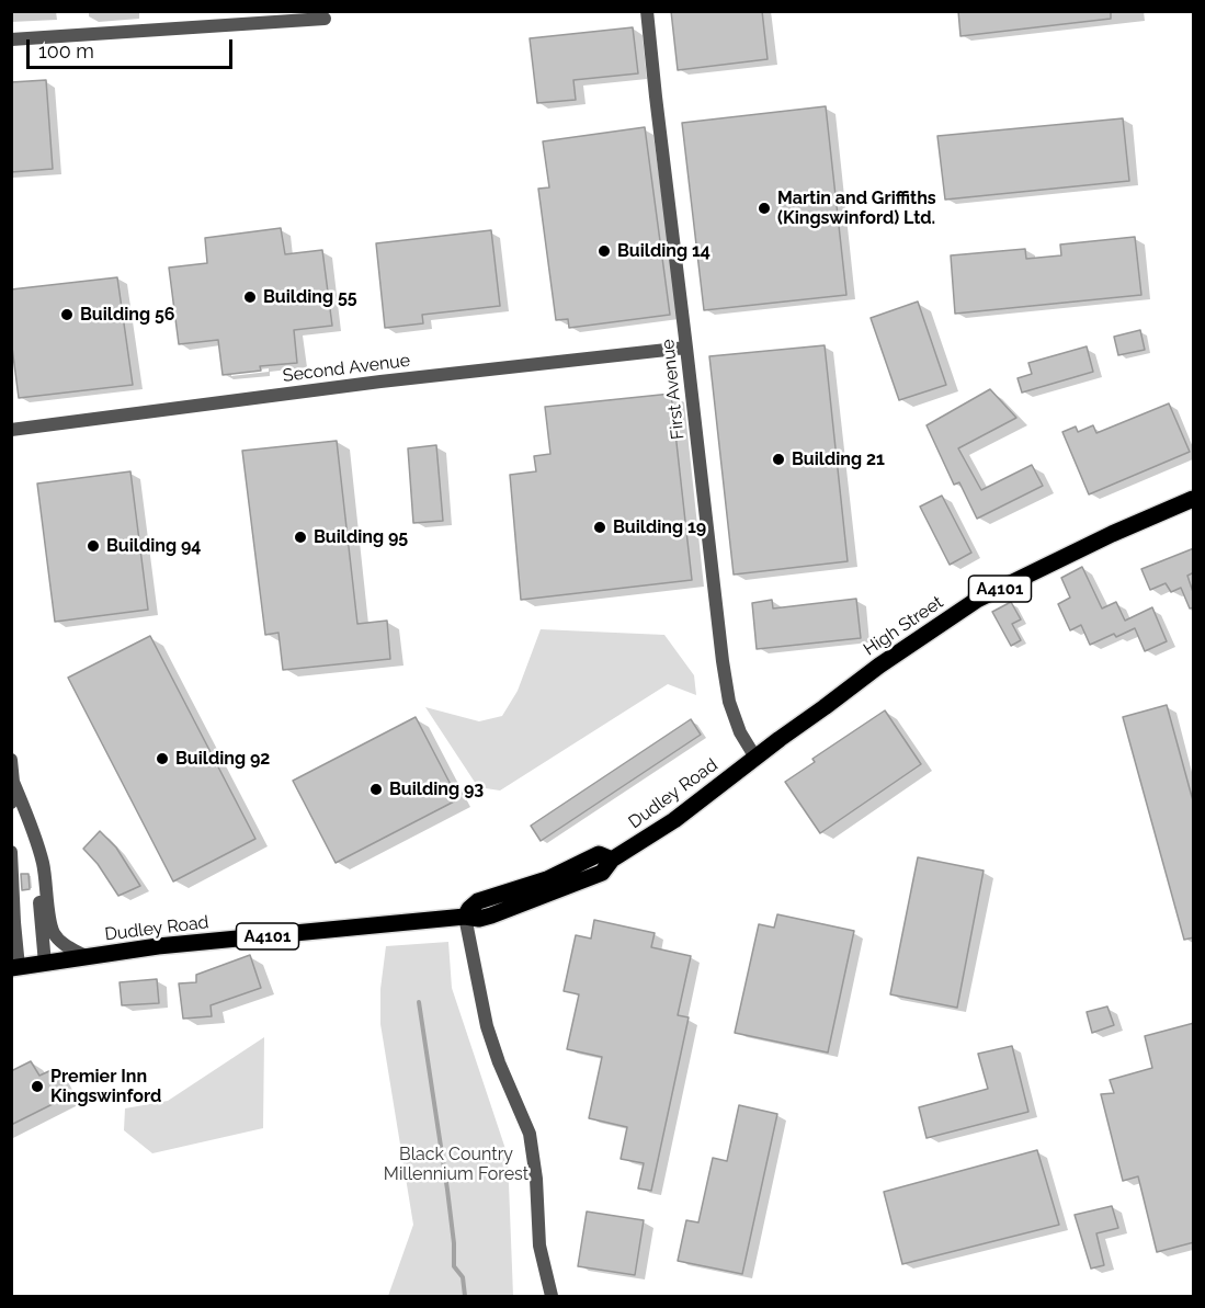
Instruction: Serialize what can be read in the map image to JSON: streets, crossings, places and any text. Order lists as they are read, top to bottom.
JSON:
{
  "streets": {
    "main road": ["A4101", "High Street", "Dudley Road"],
    "street": ["Second Avenue", "First Avenue"]
  },
  "crossings": [
    ["Second Avenue", "First Avenue"],
    ["First Avenue", "High Street"],
    ["First Avenue", "Dudley Road"],
    ["High Street", "Dudley Road"]
  ],
  "parks": ["Black Country Millennium Forest"],
  "places": [
    "Martin and Griffiths (Kingswinford) Ltd.",
    "Building 14",
    "Building 55",
    "Building 56",
    "Building 21",
    "Building 19",
    "Building 95",
    "Building 94",
    "Building 92",
    "Building 93",
    "Premier Inn Kingswinford"
  ],
  "scale_bar": "100 m"
}
